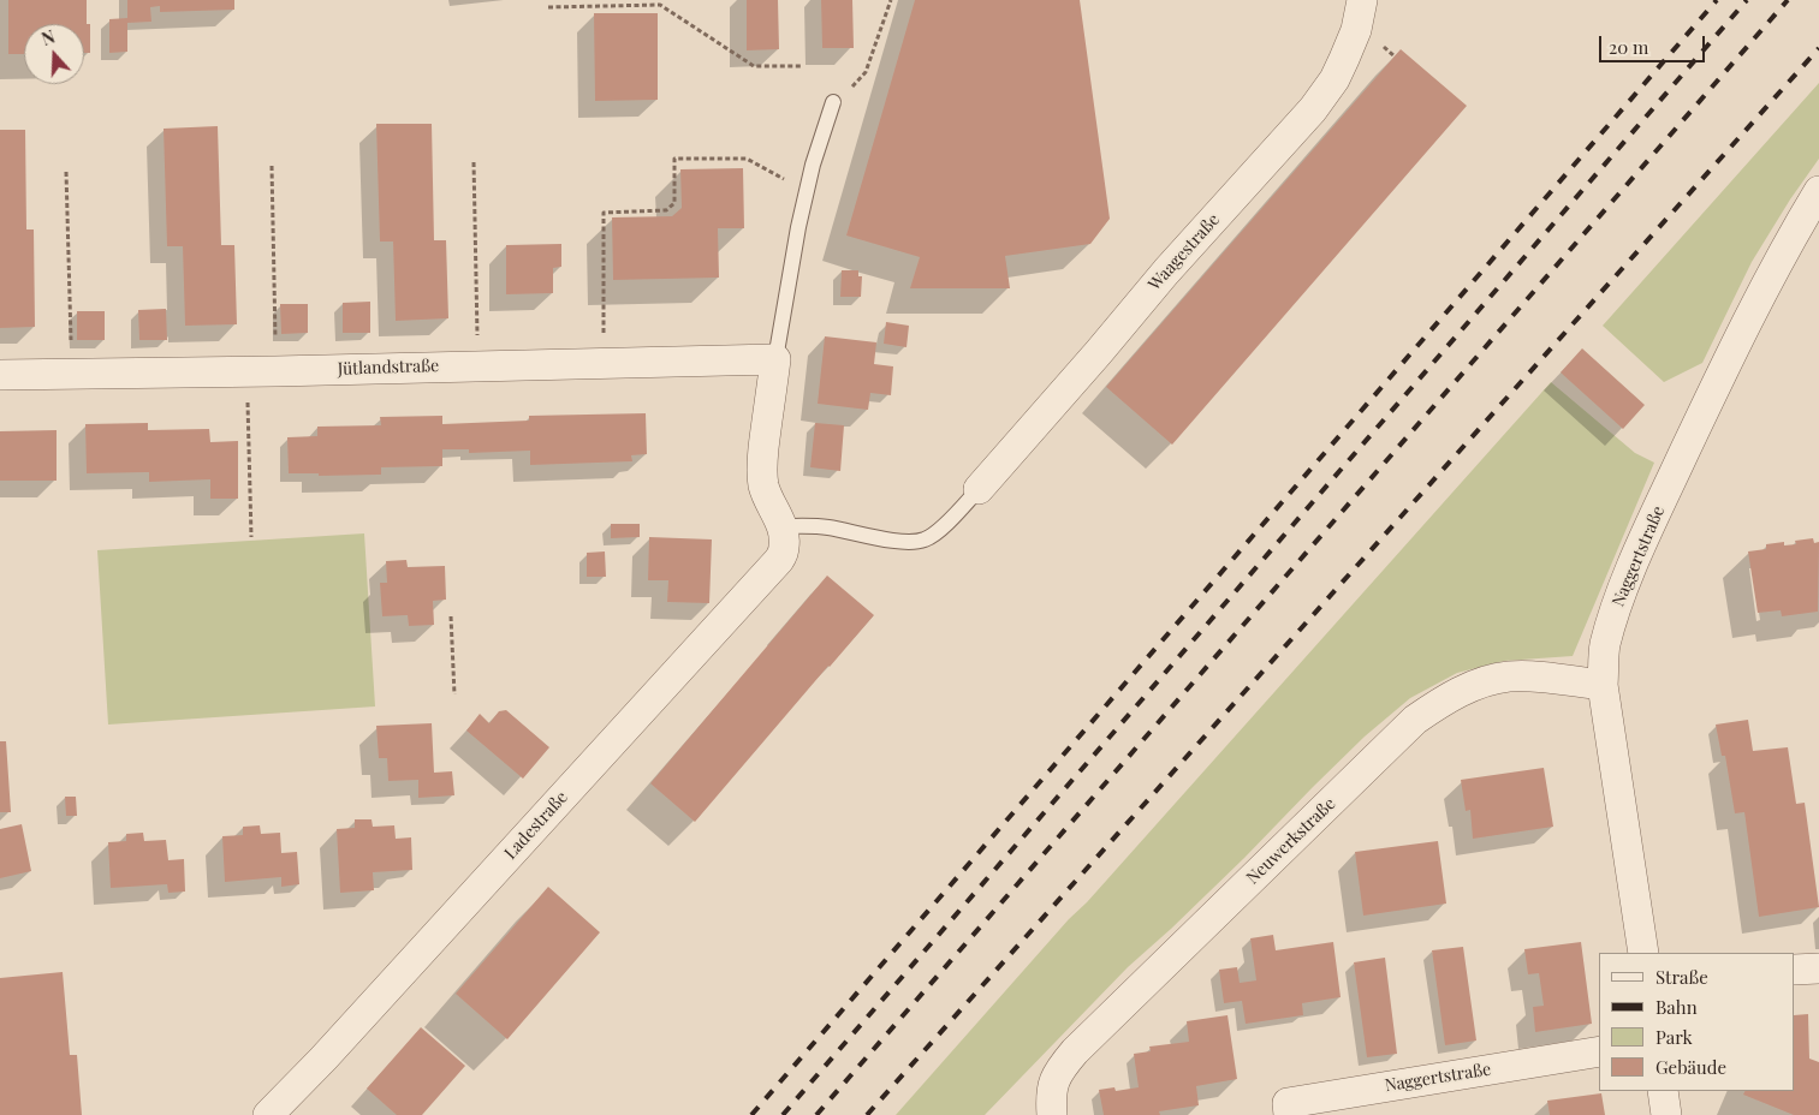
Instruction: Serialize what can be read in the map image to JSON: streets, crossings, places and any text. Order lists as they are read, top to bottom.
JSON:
{
  "streets": {
    "street": [
      "Waagestraße",
      "Jütlandstraße",
      "Naggertstraße",
      "Ladestraße",
      "Neuwerkstraße"
    ]
  },
  "crossings": [
    ["Naggertstraße", "Neuwerkstraße"]
  ],
  "legend": [
    "Straße",
    "Bahn",
    "Park",
    "Gebäude"
  ],
  "scale_bar": "20 m",
  "north": "top"
}
